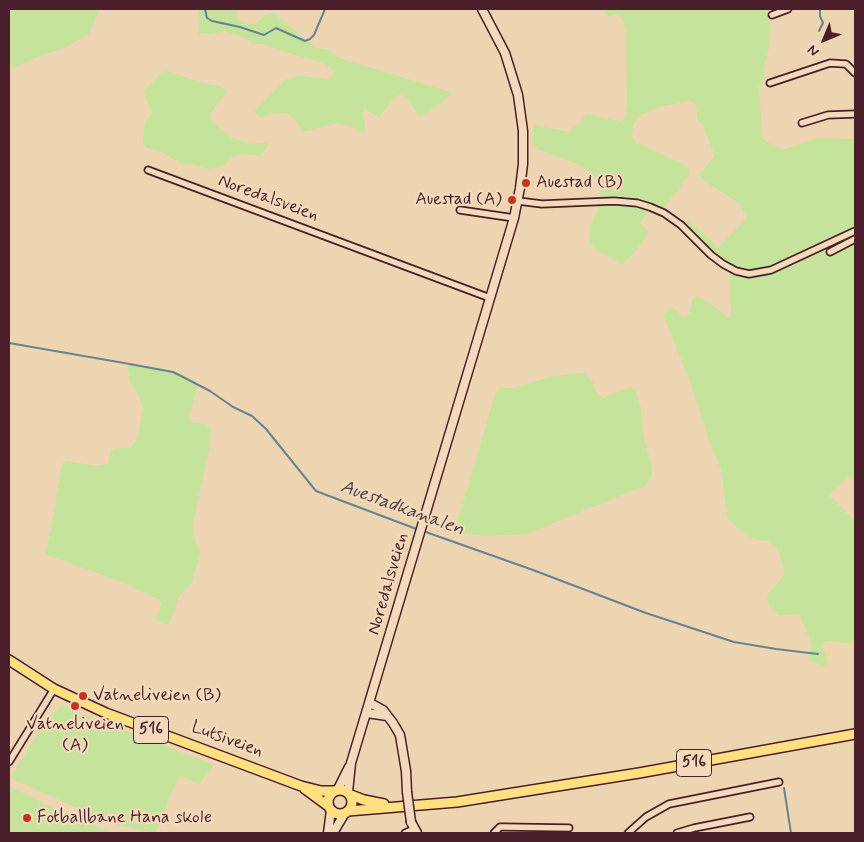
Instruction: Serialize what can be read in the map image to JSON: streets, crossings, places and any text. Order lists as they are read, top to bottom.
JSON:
{
  "streets": {
    "main road": ["Noredalsveien", "516", "Lutsiveien"]
  },
  "crossings": [
    ["Noredalsveien", "516"],
    ["Noredalsveien", "Lutsiveien"],
    ["516", "Lutsiveien"]
  ],
  "water": ["Auestadkanalen"],
  "places": [
    "Auestad (B)",
    "Auestad (A)",
    "Vatneliveien (B)",
    "Vatneliveien (A)",
    "Fotballbane Hana skole"
  ],
  "north": "bottom left"
}
